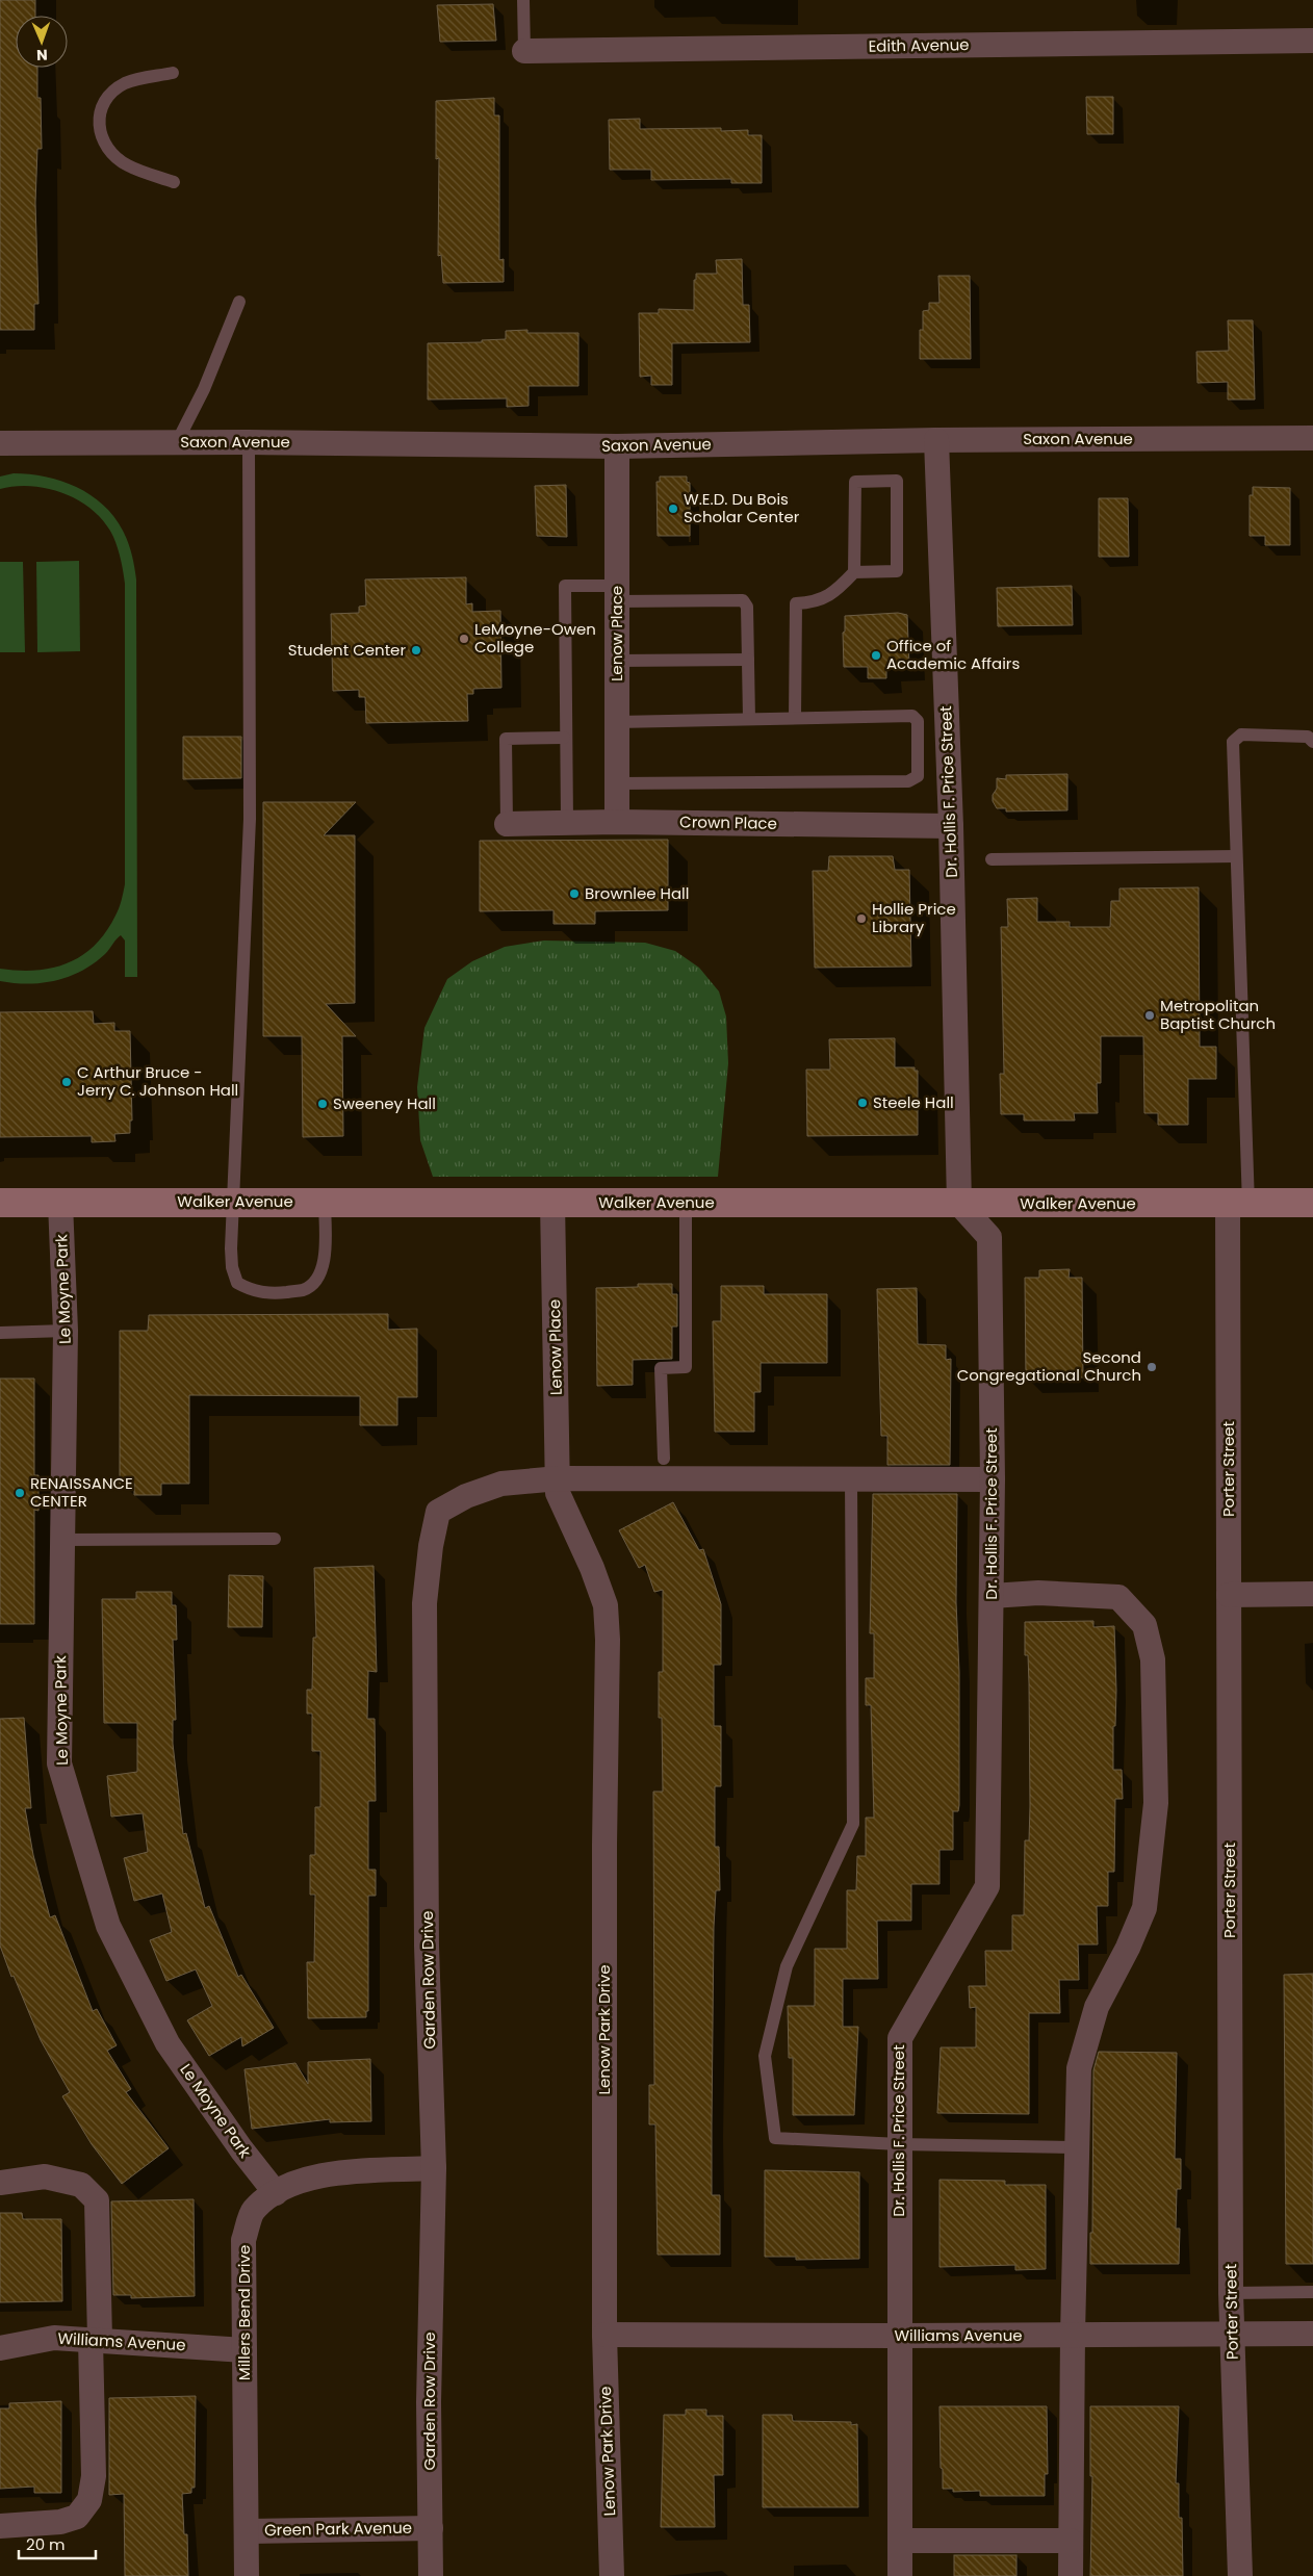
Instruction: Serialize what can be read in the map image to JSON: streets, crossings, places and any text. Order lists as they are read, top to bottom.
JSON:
{
  "streets": {
    "street": [
      "Edith Avenue",
      "Saxon Avenue",
      "Lenow Place",
      "Dr. Hollis F. Price Street",
      "Crown Place",
      "Walker Avenue",
      "Le Moyne Park",
      "Porter Street",
      "Garden Row Drive",
      "Lenow Park Drive",
      "Millers Bend Drive",
      "Williams Avenue",
      "Green Park Avenue"
    ]
  },
  "crossings": [
    ["Saxon Avenue", "Lenow Place"],
    ["Saxon Avenue", "Dr. Hollis F. Price Street"],
    ["Lenow Place", "Crown Place"],
    ["Lenow Place", "Walker Avenue"],
    ["Lenow Place", "Garden Row Drive"],
    ["Lenow Place", "Lenow Park Drive"],
    ["Dr. Hollis F. Price Street", "Crown Place"],
    ["Dr. Hollis F. Price Street", "Walker Avenue"],
    ["Dr. Hollis F. Price Street", "Williams Avenue"],
    ["Walker Avenue", "Le Moyne Park"],
    ["Walker Avenue", "Porter Street"],
    ["Le Moyne Park", "Millers Bend Drive"],
    ["Porter Street", "Williams Avenue"],
    ["Garden Row Drive", "Lenow Park Drive"],
    ["Garden Row Drive", "Millers Bend Drive"],
    ["Garden Row Drive", "Green Park Avenue"],
    ["Lenow Park Drive", "Williams Avenue"],
    ["Millers Bend Drive", "Williams Avenue"],
    ["Millers Bend Drive", "Green Park Avenue"]
  ],
  "places": [
    "W.E.D. Du Bois Scholar Center",
    "LeMoyne-Owen College",
    "Student Center",
    "Office of Academic Affairs",
    "Brownlee Hall",
    "Hollie Price Library",
    "Metropolitan Baptist Church",
    "C Arthur Bruce - Jerry C. Johnson Hall",
    "Steele Hall",
    "Sweeney Hall",
    "Second Congregational Church",
    "RENAISSANCE CENTER"
  ],
  "scale_bar": "20 m",
  "north": "bottom"
}
